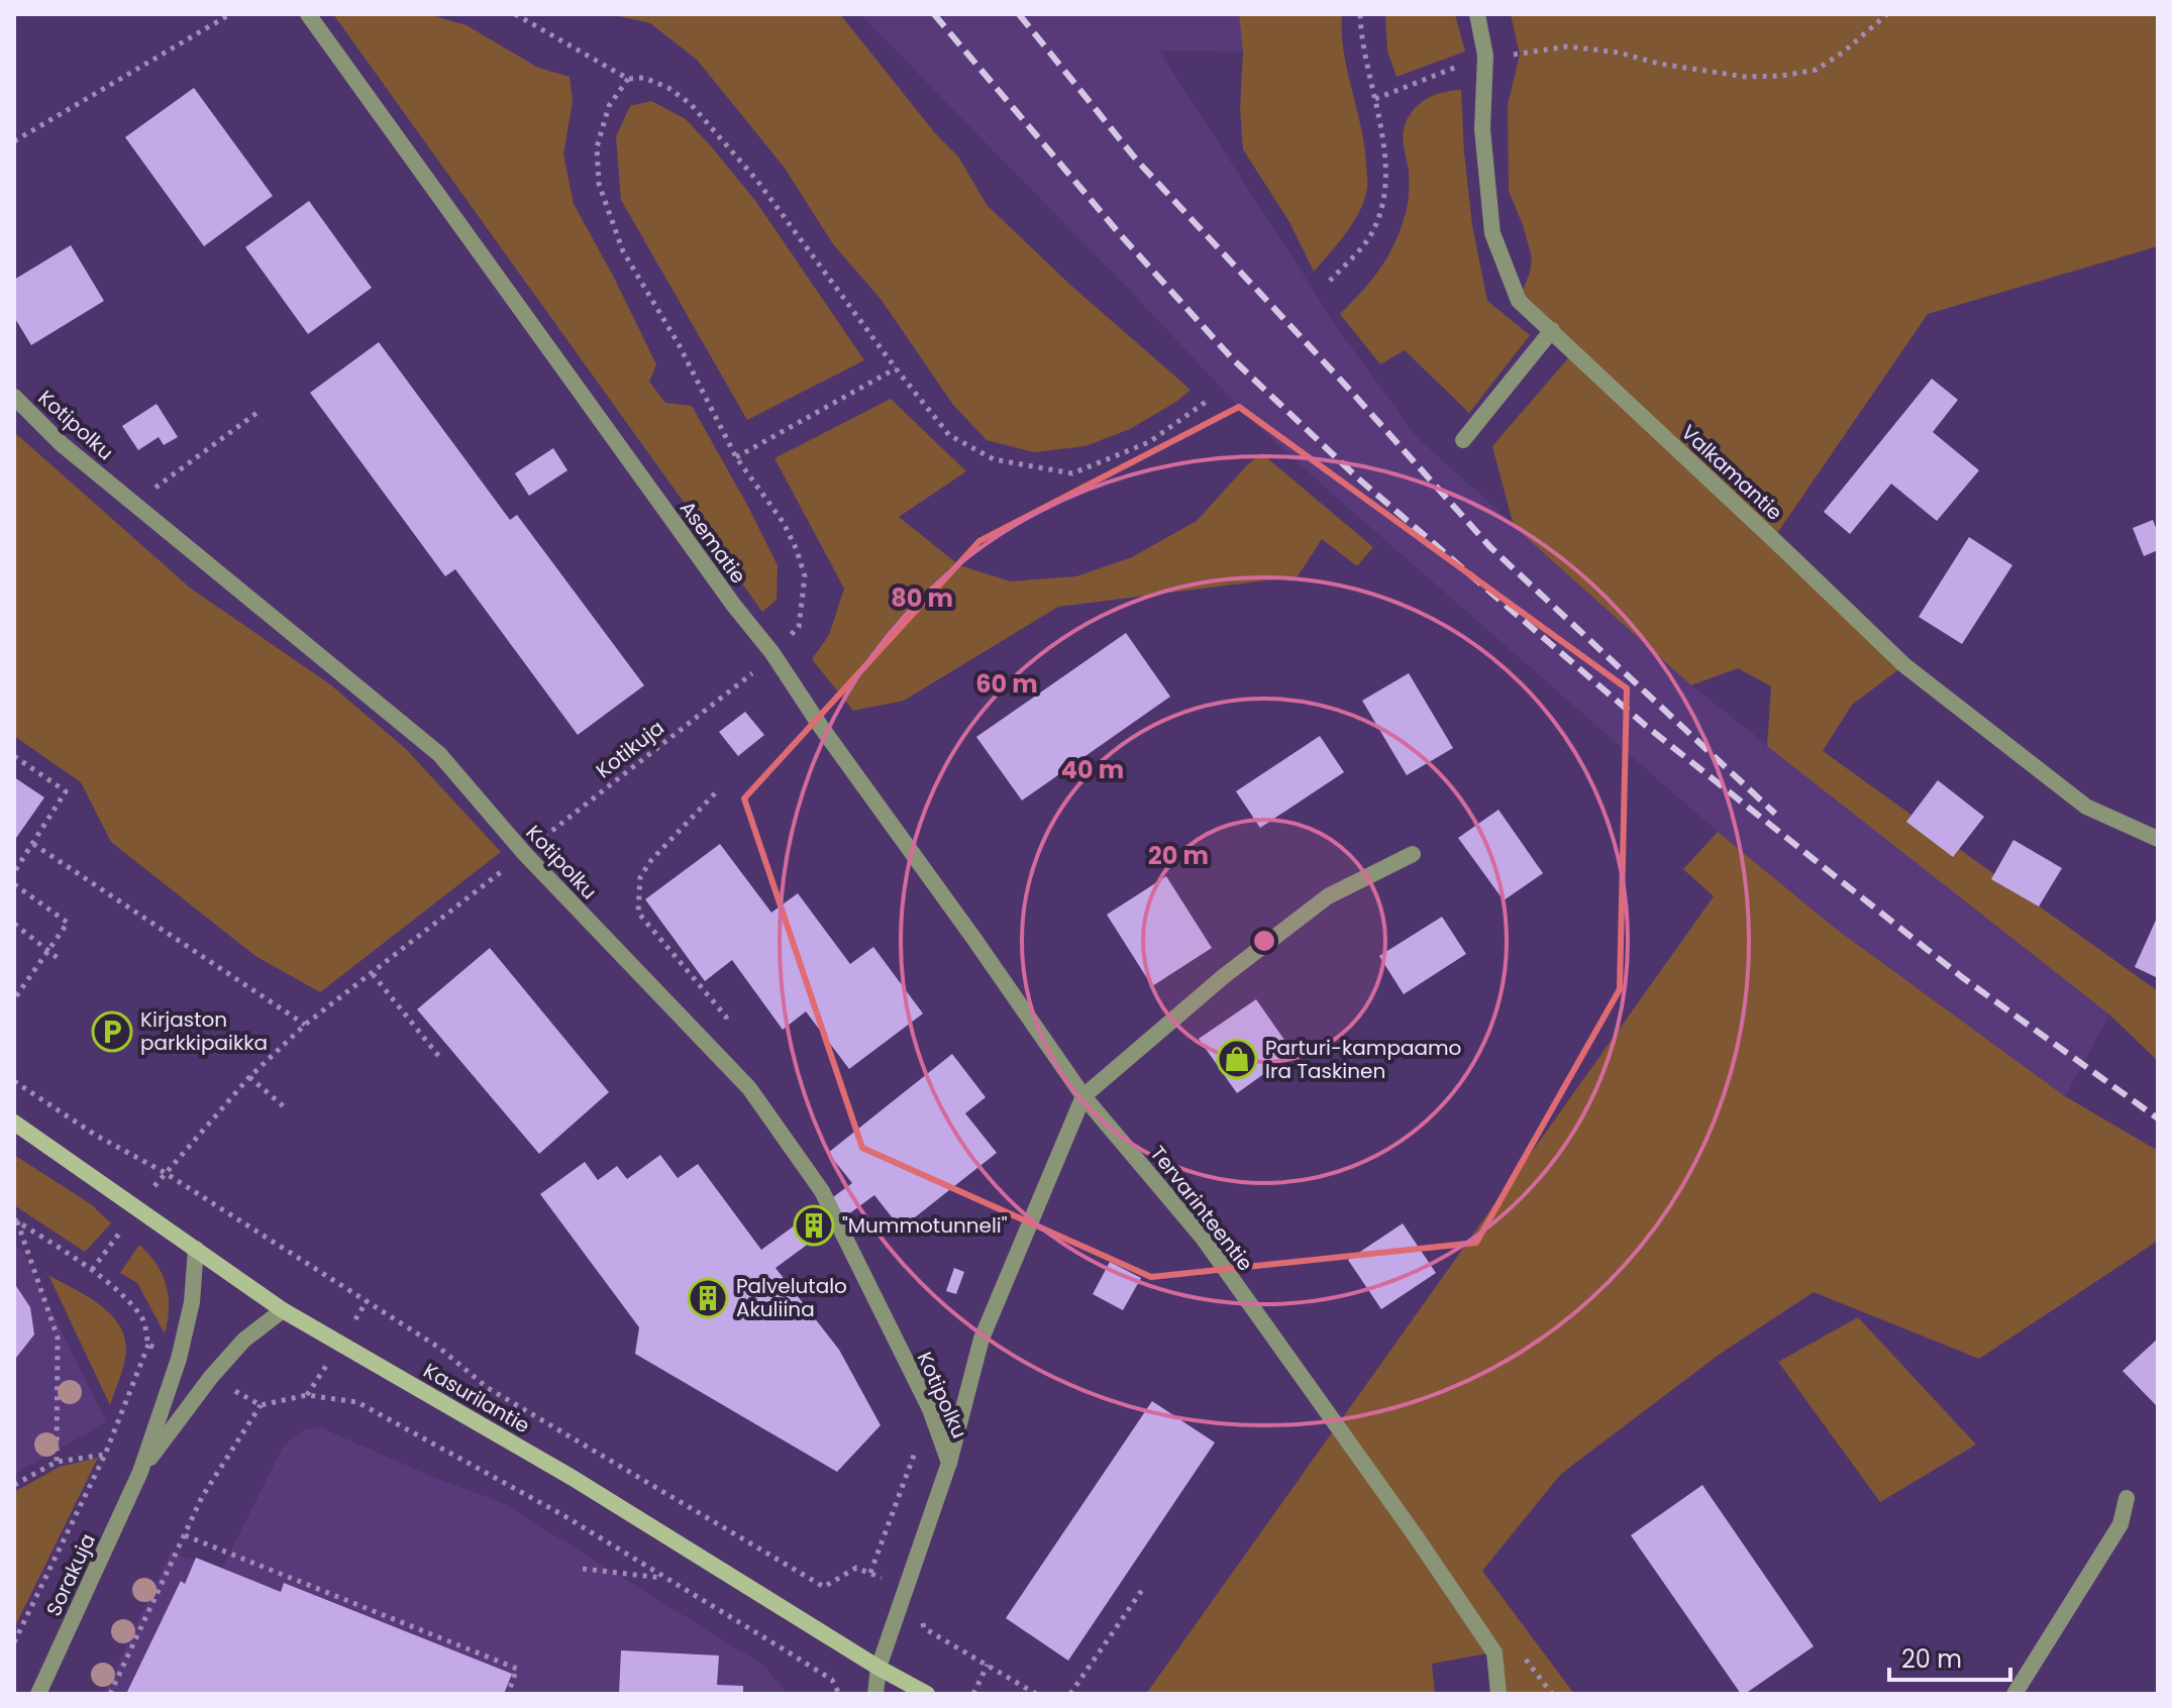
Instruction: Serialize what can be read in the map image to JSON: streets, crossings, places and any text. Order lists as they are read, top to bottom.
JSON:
{
  "streets": {
    "street": [
      "Kotipolku",
      "Valkamantie",
      "Asematie",
      "Tervarinteentie",
      "Kasurilantie",
      "Sorakuja"
    ],
    "path": ["Kotikuja"]
  },
  "crossings": [
    ["Kotipolku", "Kotikuja"],
    ["Asematie", "Kotikuja"],
    ["Asematie", "Tervarinteentie"],
    ["Kasurilantie", "Sorakuja"]
  ],
  "places": {
    "parking": ["Kirjaston parkkipaikka"],
    "shop": ["Parturi-kampaamo Ira Taskinen"],
    "building": ["\"Mummotunneli\"", "Palvelutalo Akuliina"]
  },
  "scale_bar": "20 m",
  "rings": [
    "80 m",
    "60 m",
    "40 m",
    "20 m"
  ]
}
